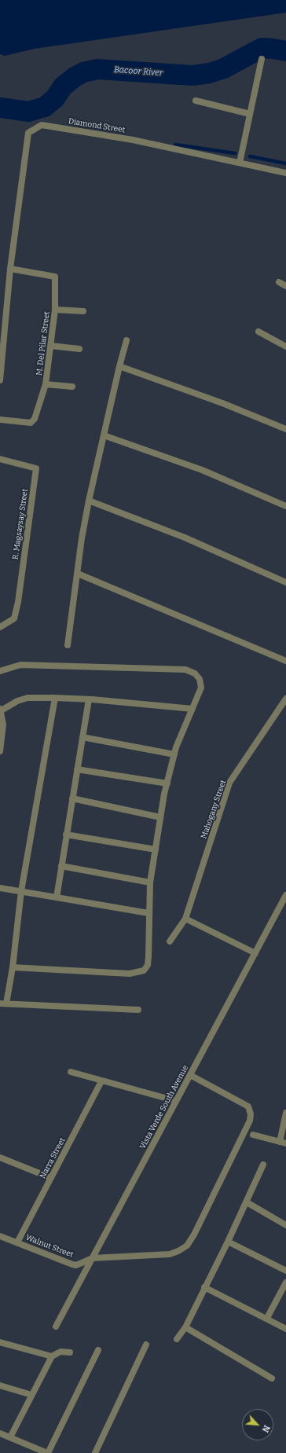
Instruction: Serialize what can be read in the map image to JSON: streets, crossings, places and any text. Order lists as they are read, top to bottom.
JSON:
{
  "streets": {
    "street": [
      "Diamond Street",
      "M. Del Pilar Street",
      "R. Magsaysay Street",
      "Mahogany Street",
      "Vista Verde South Avenue",
      "Narra Street",
      "Walnut Street"
    ]
  },
  "crossings": [
    ["Diamond Street", "M. Del Pilar Street"],
    ["Vista Verde South Avenue", "Walnut Street"],
    ["Narra Street", "Walnut Street"]
  ],
  "water": ["Bacoor River"],
  "north": "bottom right"
}
